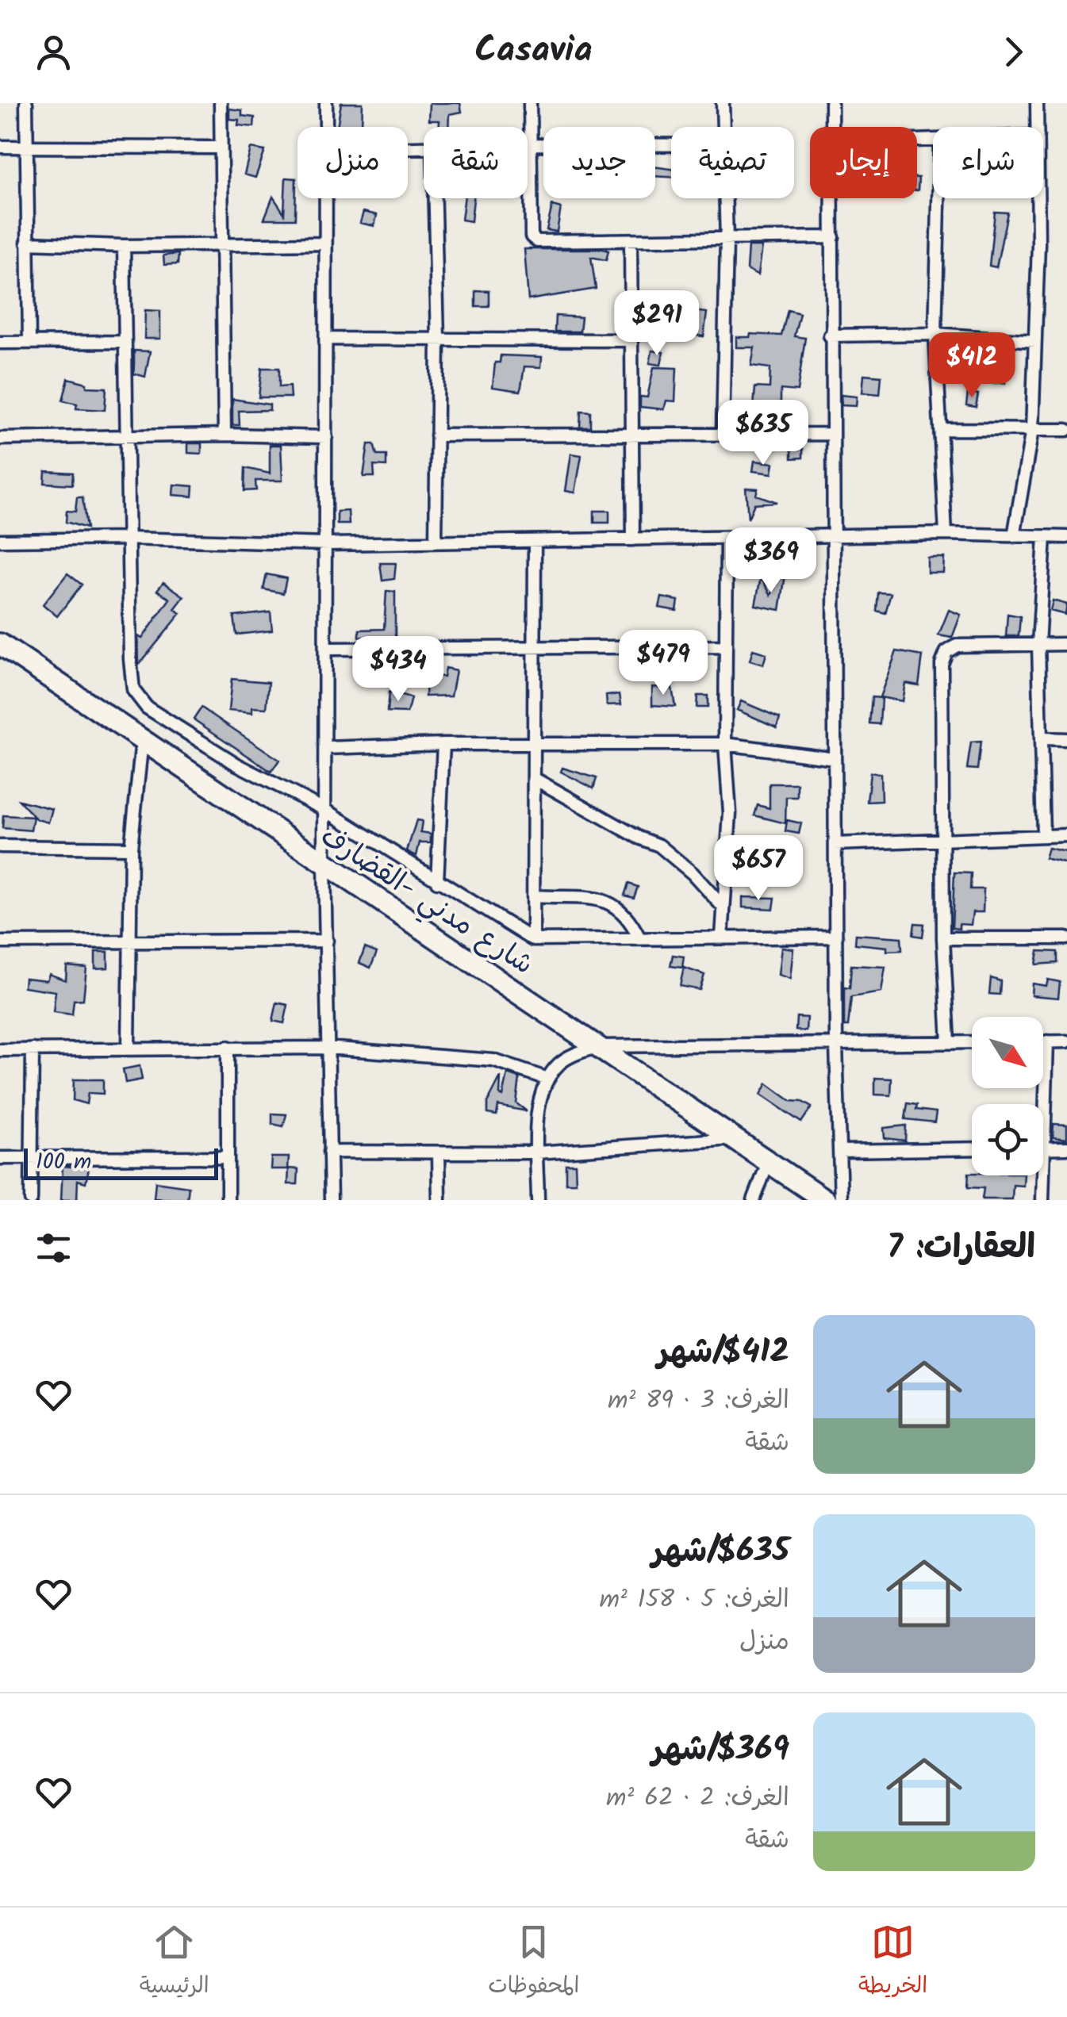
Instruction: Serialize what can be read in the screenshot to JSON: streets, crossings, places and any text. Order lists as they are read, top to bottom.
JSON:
{
  "streets": {
    "highway": ["شارع مدني -القضارف"]
  },
  "scale_bar": "100 m",
  "north": "bottom right",
  "page": {
    "header": "Casavia",
    "chip": [
      "شراء",
      "إيجار",
      "تصفية",
      "جديد",
      "شقة",
      "منزل"
    ],
    "price": [
      "$291",
      "$412",
      "$635",
      "$369",
      "$479",
      "$434",
      "$657"
    ],
    "scale": "100 m",
    "heading": "العقارات: 7",
    "list": [
      {
        "name": "$412/شهر",
        "note": "الغرف: 3 · 89 m² · شقة"
      },
      {
        "name": "$635/شهر",
        "note": "الغرف: 5 · 158 m² · منزل"
      },
      {
        "name": "$369/شهر",
        "note": "الغرف: 2 · 62 m² · شقة"
      }
    ],
    "tabs": ["الخريطة", "المحفوظات", "الرئيسية"]
  }
}
